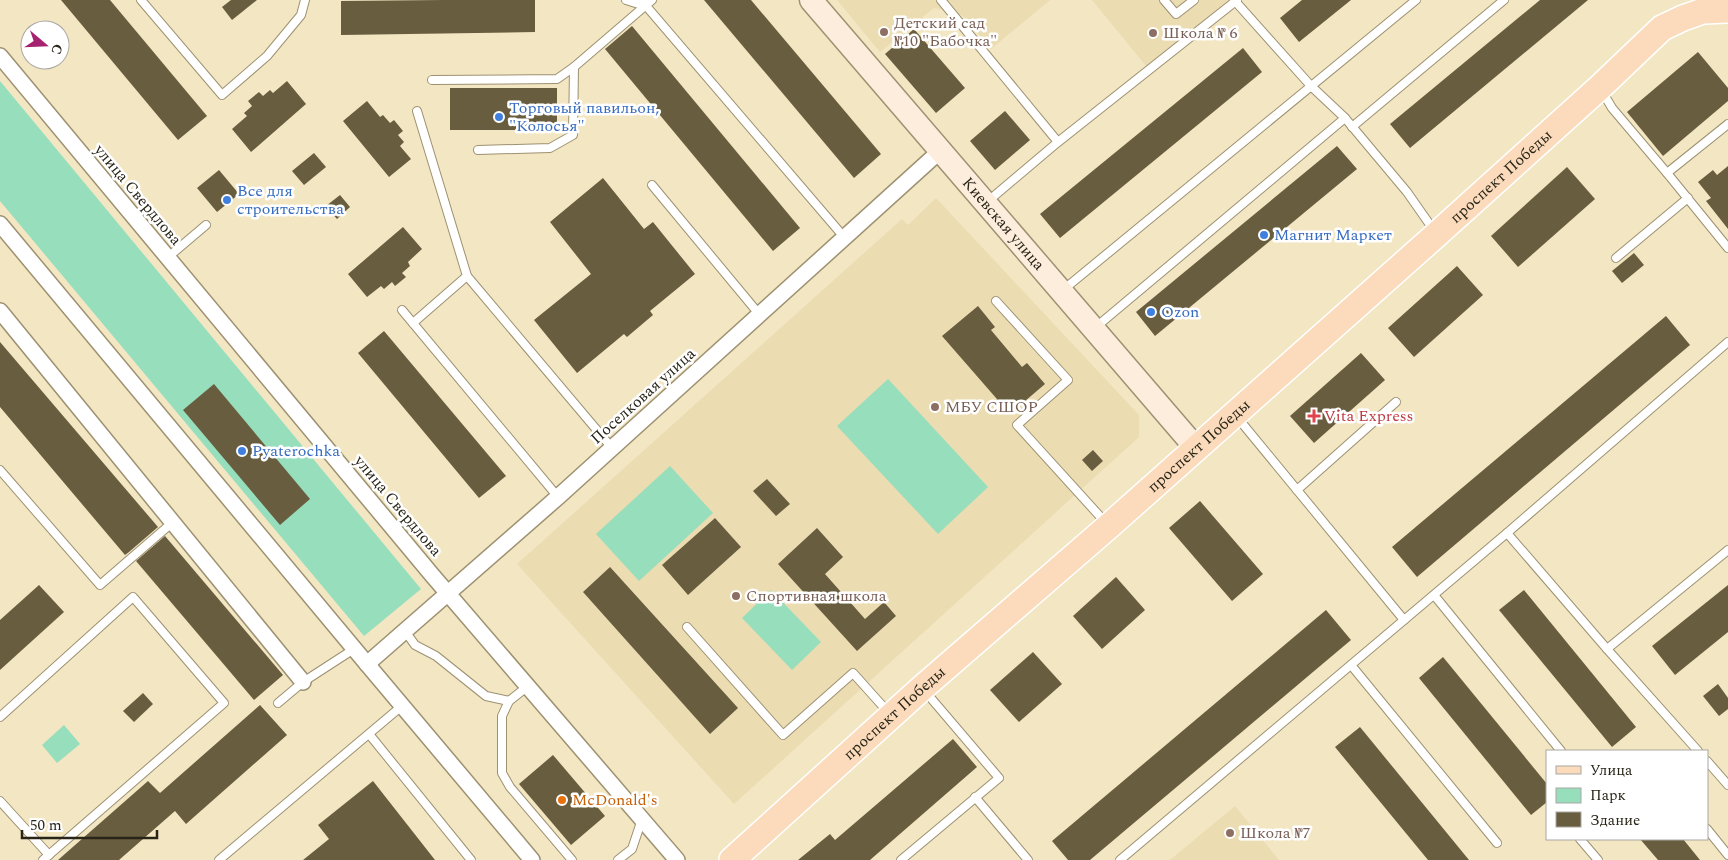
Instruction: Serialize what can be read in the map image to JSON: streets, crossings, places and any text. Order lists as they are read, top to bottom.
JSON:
{
  "streets": {
    "main road": ["проспект Победы", "Киевская улица"],
    "street": ["улица Свердлова", "Поселковая улица"]
  },
  "crossings": [
    ["проспект Победы", "Киевская улица"],
    ["улица Свердлова", "Поселковая улица"],
    ["Киевская улица", "Поселковая улица"]
  ],
  "places": {
    "other": [
      "Детский сад №10 \"Бабочка\"",
      "Школа № 6",
      "Торговый павильон, \"Колосья\"",
      "Все для строительства",
      "Магнит Маркет",
      "Ozon",
      "МБУ СШОР",
      "Pyaterochka",
      "Спортивная школа",
      "McDonald's",
      "Школа №7"
    ],
    "health": ["Vita Express"]
  },
  "legend": ["Улица", "Парк", "Здание"],
  "scale_bar": "50 m",
  "north": "right"
}
